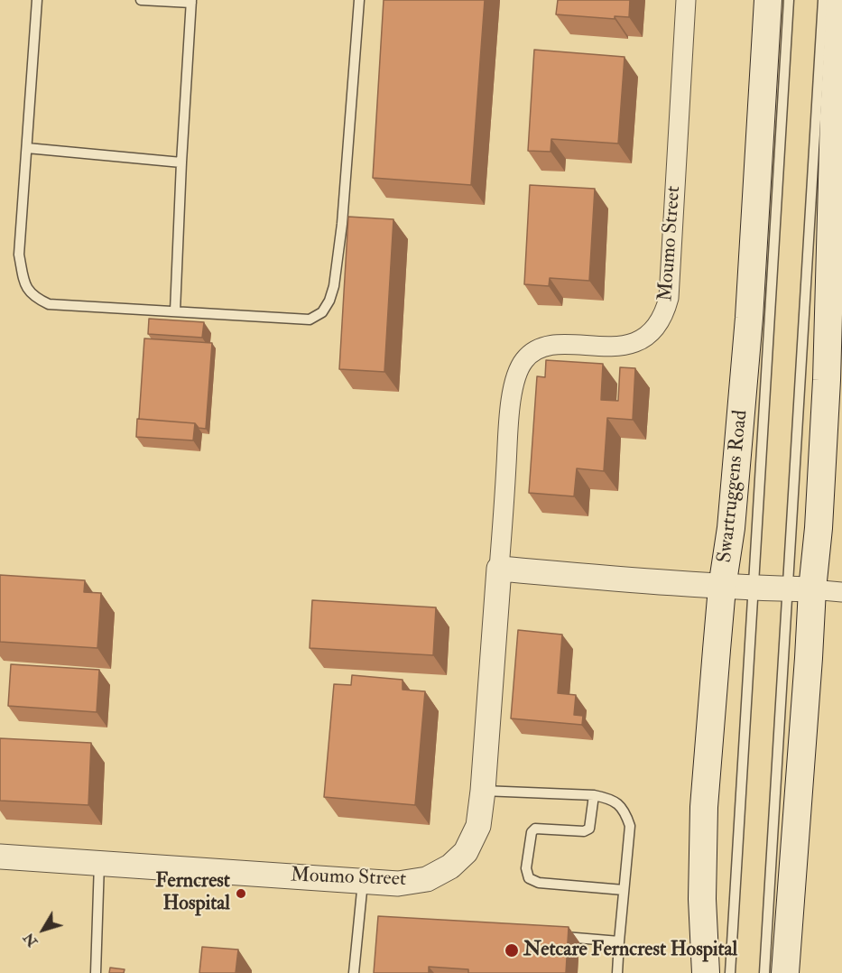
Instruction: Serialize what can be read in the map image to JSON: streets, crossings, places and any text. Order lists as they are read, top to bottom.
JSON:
{
  "streets": {
    "main road": ["Swartruggens Road"],
    "street": ["Moumo Street"]
  },
  "places": ["Ferncrest Hospital", "Netcare Ferncrest Hospital"],
  "north": "bottom left"
}
